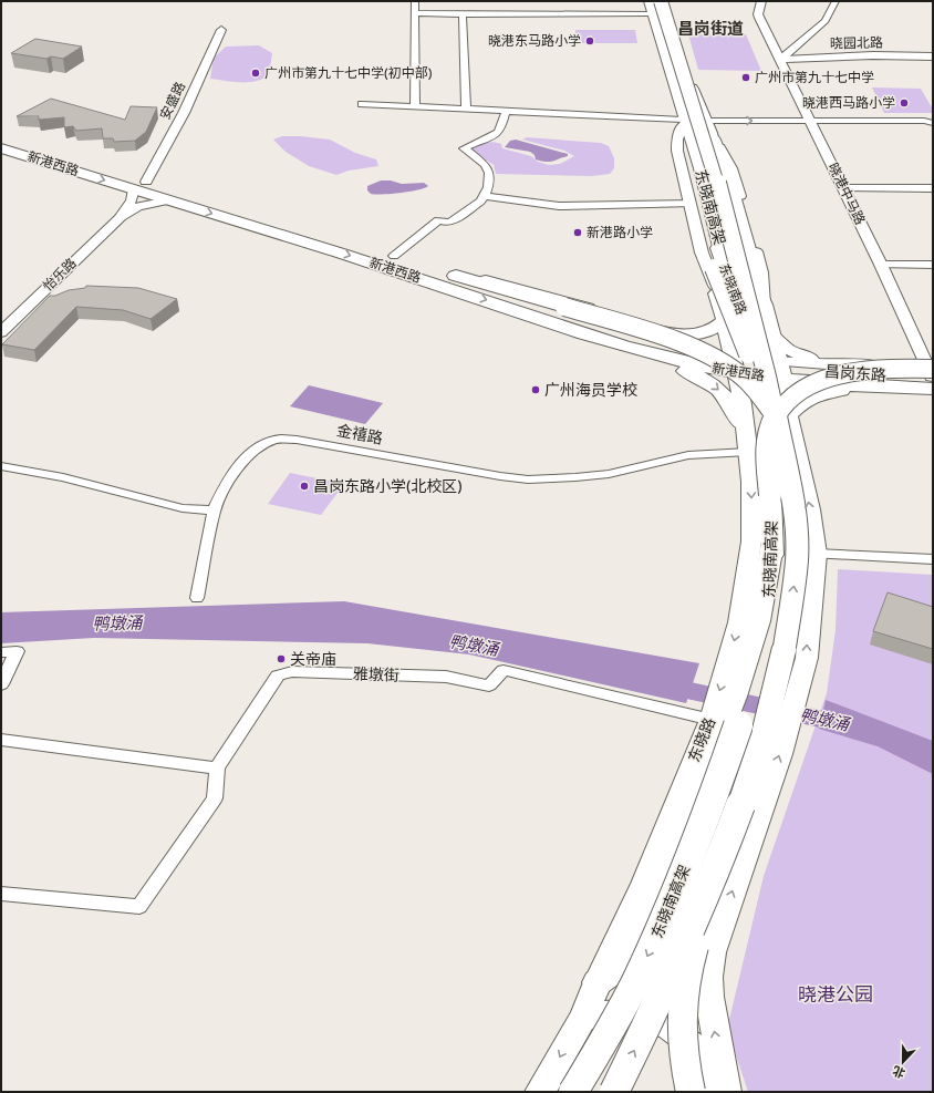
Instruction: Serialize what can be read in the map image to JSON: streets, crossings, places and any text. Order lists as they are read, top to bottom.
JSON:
{
  "streets": {
    "highway": ["东晓南高架"],
    "main road": [
      "新港西路",
      "东晓南路",
      "昌岗东路",
      "东晓路"
    ],
    "street": [
      "晓园北路",
      "安盛路",
      "晓港中马路",
      "怡乐路",
      "金禧路",
      "雅墩街"
    ]
  },
  "crossings": [
    ["晓园北路", "晓港中马路"],
    ["安盛路", "新港西路"],
    ["安盛路", "怡乐路"],
    ["新港西路", "东晓南高架"],
    ["新港西路", "东晓南路"],
    ["新港西路", "昌岗东路"],
    ["新港西路", "东晓路"],
    ["晓港中马路", "昌岗东路"],
    ["东晓南高架", "东晓南路"],
    ["东晓南高架", "昌岗东路"],
    ["东晓南高架", "金禧路"],
    ["东晓南高架", "东晓路"],
    ["东晓南路", "昌岗东路"],
    ["东晓南路", "东晓路"],
    ["昌岗东路", "东晓路"],
    ["金禧路", "东晓路"],
    ["雅墩街", "东晓路"]
  ],
  "districts": ["昌岗街道"],
  "water": ["鸭墩涌"],
  "parks": ["晓港公园"],
  "places": [
    "晓港东马路小学",
    "广州市第九十七中学(初中部)",
    "广州市第九十七中学",
    "晓港西马路小学",
    "新港路小学",
    "广州海员学校",
    "昌岗东路小学(北校区)",
    "关帝庙"
  ],
  "north": "bottom"
}
